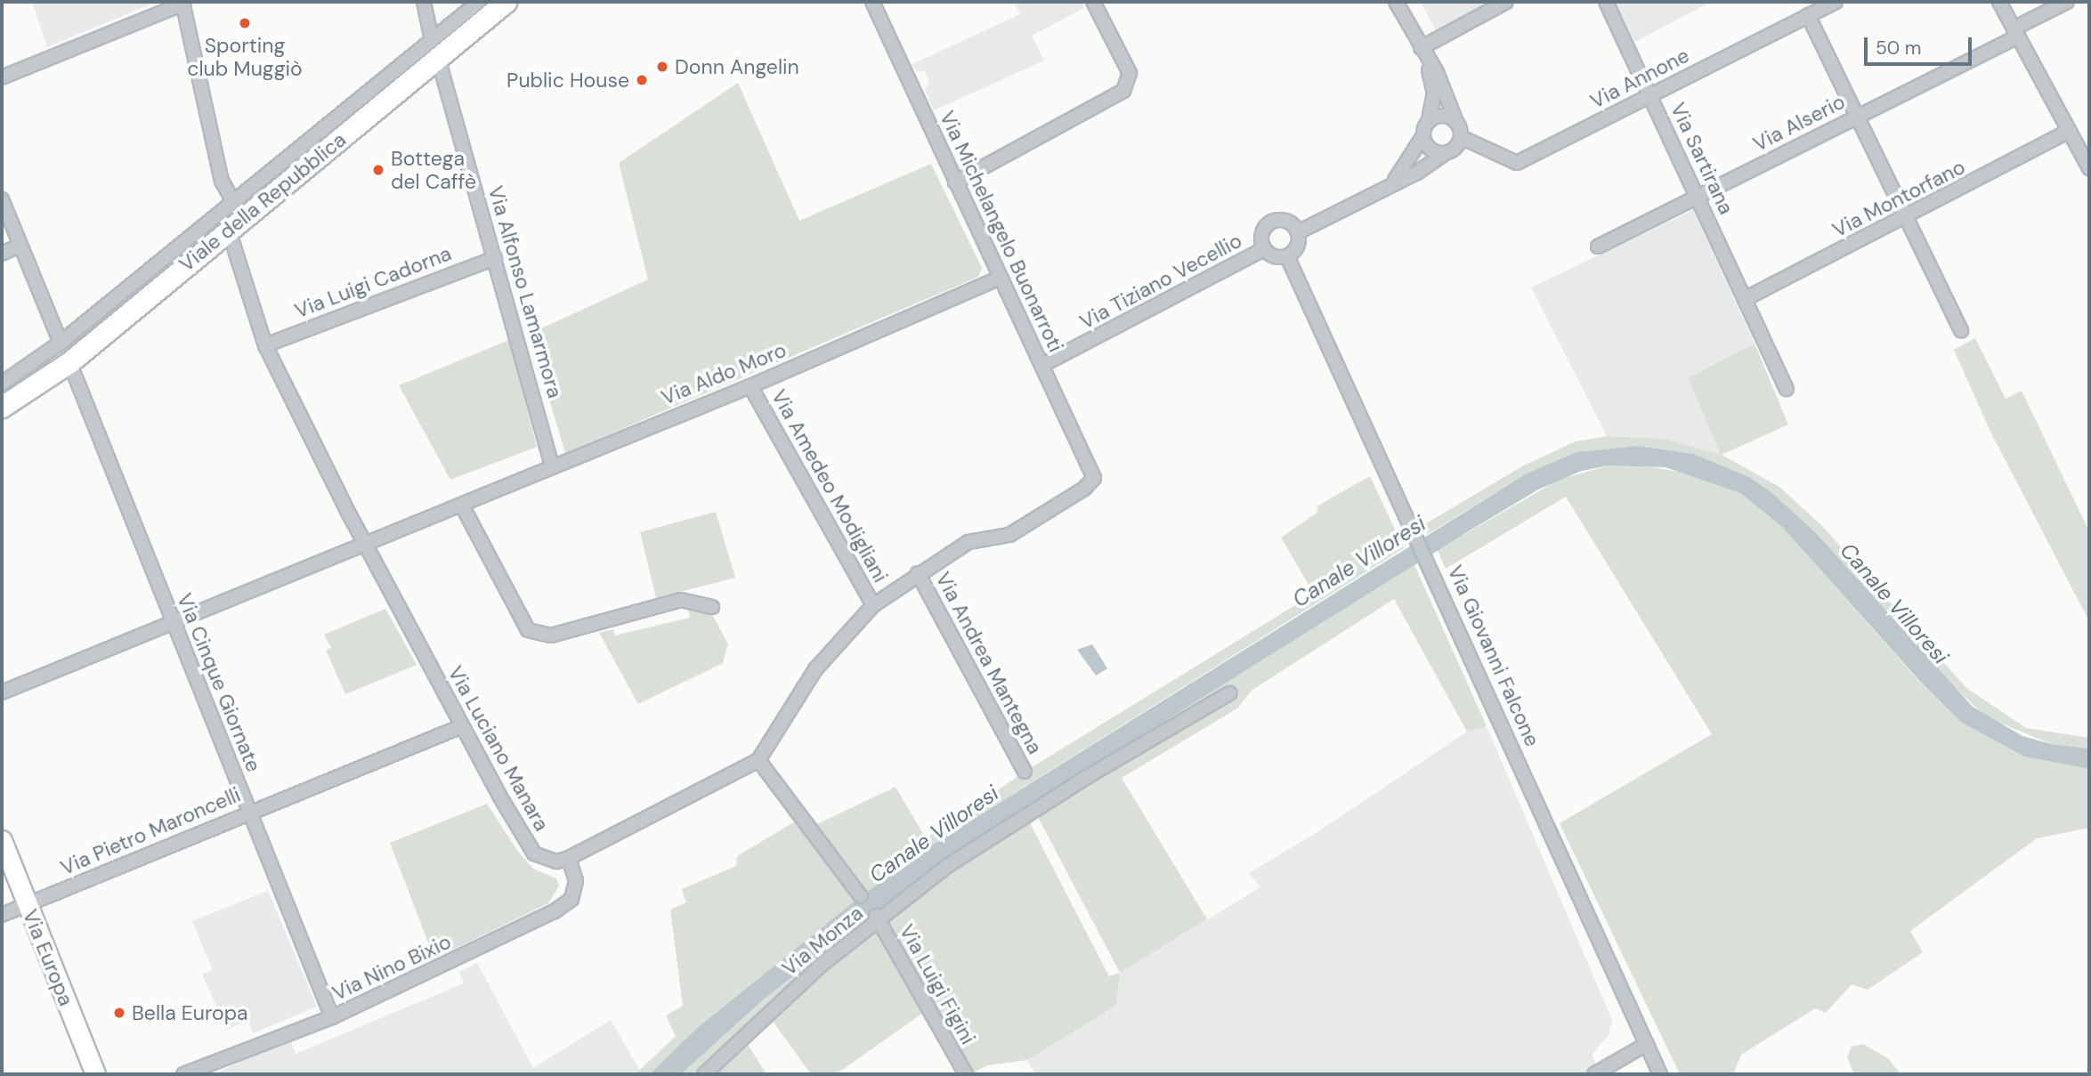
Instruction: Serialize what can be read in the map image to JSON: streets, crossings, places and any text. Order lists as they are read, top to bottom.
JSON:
{
  "streets": {
    "main road": ["Viale della Repubblica"],
    "street": [
      "Via Annone",
      "Via Alserio",
      "Via Sartirana",
      "Via Montorfano",
      "Via Michelangelo Buonarroti",
      "Via Tiziano Vecellio",
      "Via Luigi Cadorna",
      "Via Alfonso Lamarmora",
      "Via Aldo Moro",
      "Via Amedeo Modigliani",
      "Via Giovanni Falcone",
      "Via Andrea Mantegna",
      "Via Cinque Giornate",
      "Via Luciano Manara",
      "Via Pietro Maroncelli",
      "Via Monza",
      "Via Europa",
      "Via Nino Bixio",
      "Via Luigi Figini"
    ]
  },
  "crossings": [
    ["Via Annone", "Via Sartirana"],
    ["Via Alserio", "Via Sartirana"],
    ["Via Sartirana", "Via Montorfano"],
    ["Viale della Repubblica", "Via Alfonso Lamarmora"],
    ["Viale della Repubblica", "Via Cinque Giornate"],
    ["Viale della Repubblica", "Via Luciano Manara"],
    ["Via Michelangelo Buonarroti", "Via Tiziano Vecellio"],
    ["Via Michelangelo Buonarroti", "Via Aldo Moro"],
    ["Via Michelangelo Buonarroti", "Via Andrea Mantegna"],
    ["Via Tiziano Vecellio", "Via Giovanni Falcone"],
    ["Via Luigi Cadorna", "Via Alfonso Lamarmora"],
    ["Via Luigi Cadorna", "Via Luciano Manara"],
    ["Via Alfonso Lamarmora", "Via Aldo Moro"],
    ["Via Aldo Moro", "Via Amedeo Modigliani"],
    ["Via Aldo Moro", "Via Cinque Giornate"],
    ["Via Aldo Moro", "Via Luciano Manara"],
    ["Via Cinque Giornate", "Via Pietro Maroncelli"],
    ["Via Cinque Giornate", "Via Nino Bixio"],
    ["Via Luciano Manara", "Via Pietro Maroncelli"],
    ["Via Luciano Manara", "Via Nino Bixio"],
    ["Via Pietro Maroncelli", "Via Europa"],
    ["Via Monza", "Via Luigi Figini"]
  ],
  "water": ["Canale Villoresi"],
  "places": [
    "Sporting club Muggiò",
    "Donn Angelin",
    "Public House",
    "Bottega del Caffè",
    "Bella Europa"
  ],
  "scale_bar": "50 m"
}
